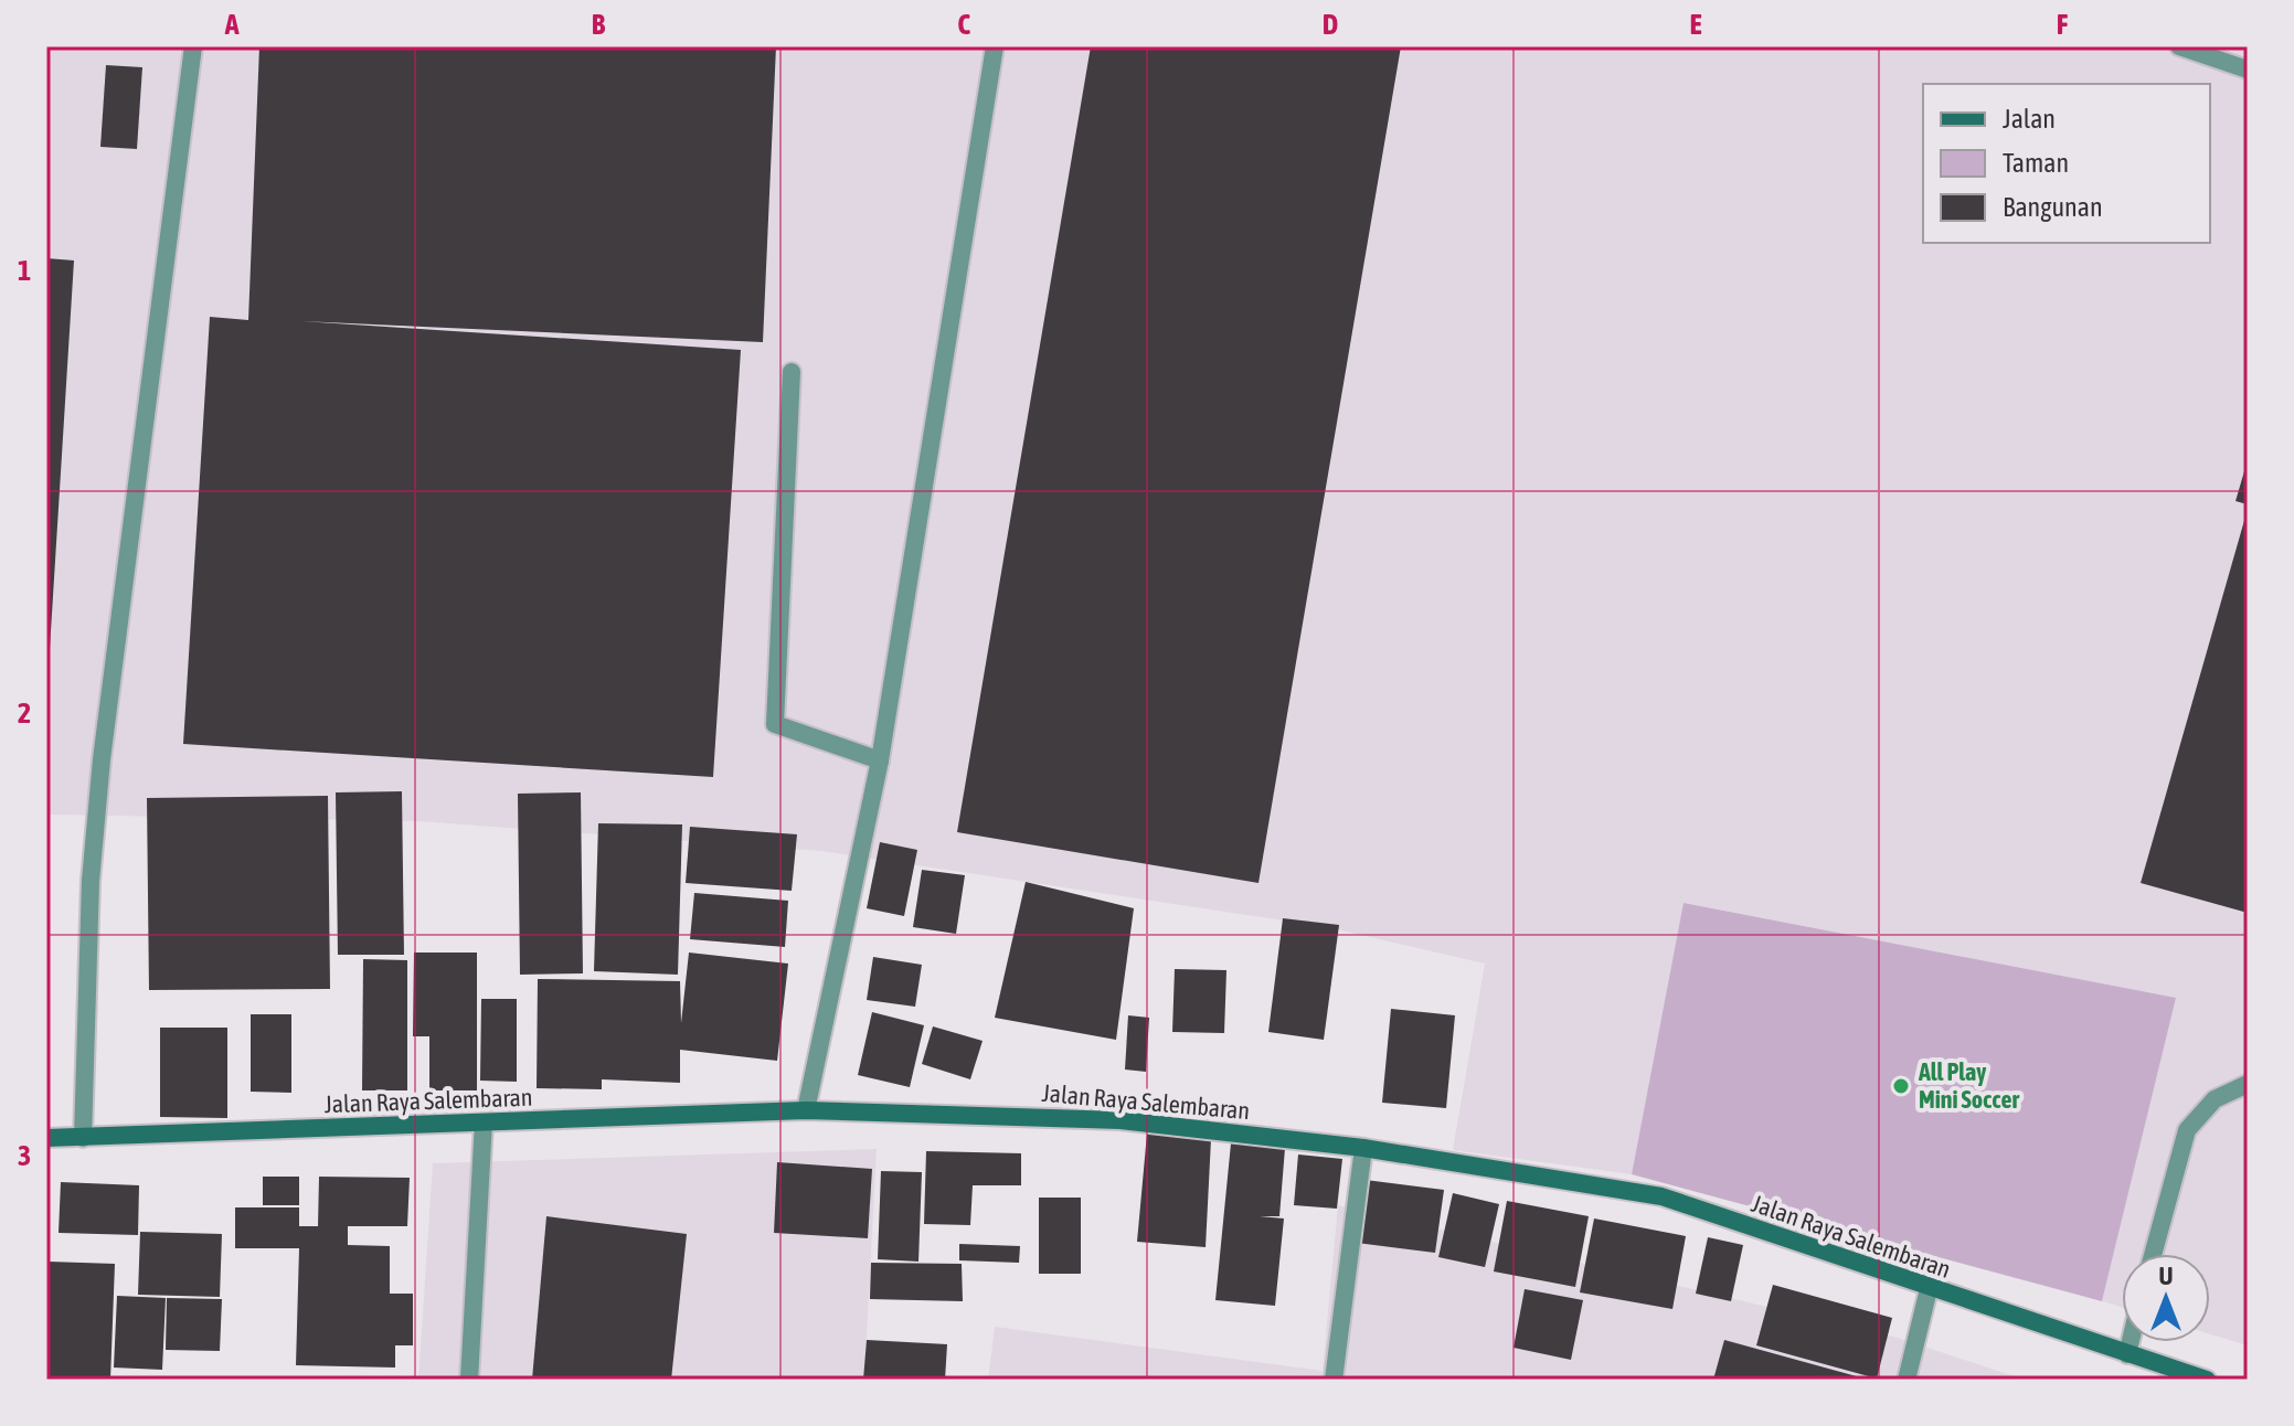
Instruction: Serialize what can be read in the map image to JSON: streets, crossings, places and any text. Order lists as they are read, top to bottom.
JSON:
{
  "streets": {
    "main road": ["Jalan Raya Salembaran"]
  },
  "places": ["All Play Mini Soccer"],
  "legend": ["Jalan", "Taman", "Bangunan"],
  "north": "top",
  "grid": {
    "columns": [
      "A",
      "B",
      "C",
      "D",
      "E",
      "F"
    ],
    "rows": ["1", "2", "3"]
  }
}
